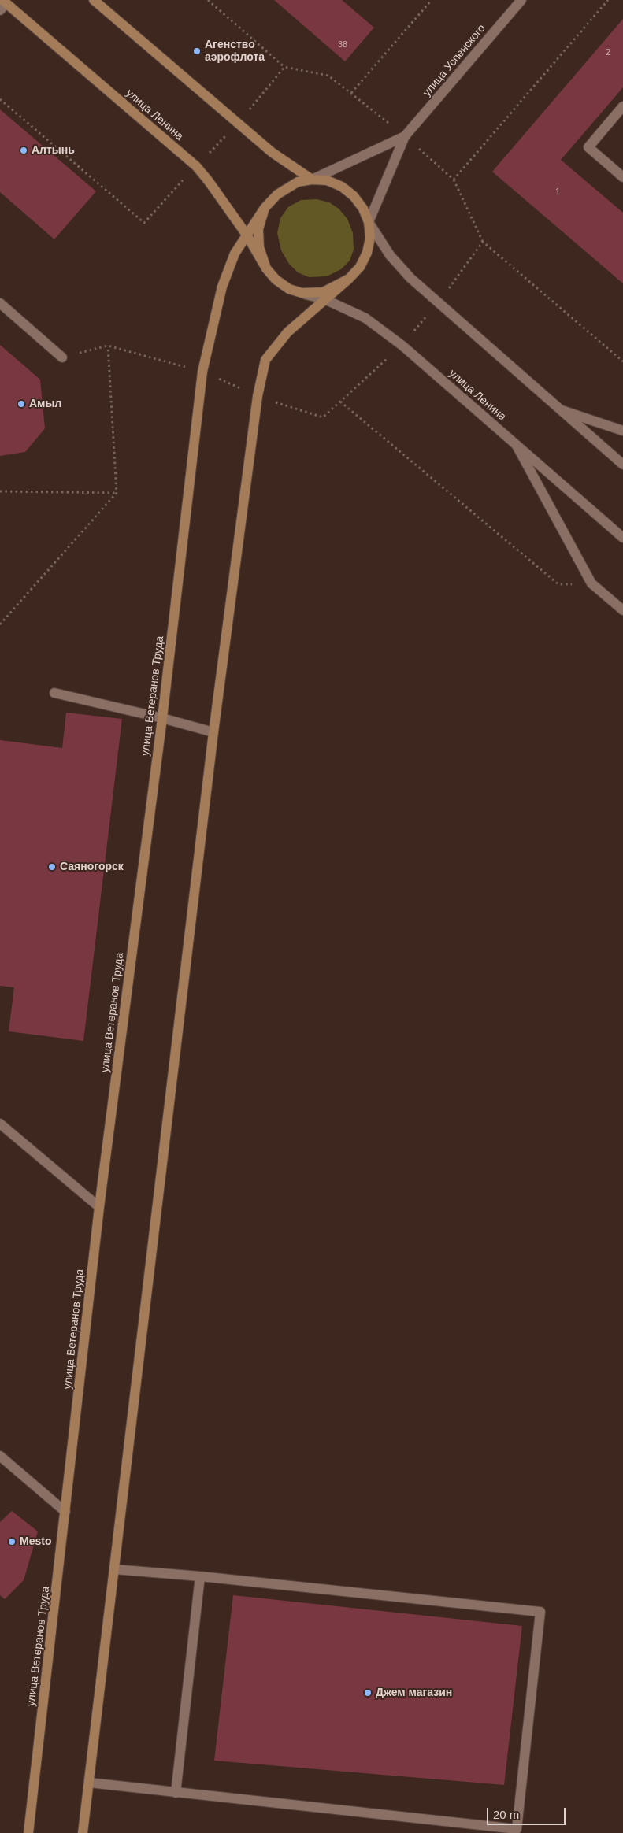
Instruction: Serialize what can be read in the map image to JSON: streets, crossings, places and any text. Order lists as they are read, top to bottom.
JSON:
{
  "streets": {
    "main road": ["улица Ленина", "улица Ветеранов Труда"],
    "street": ["улица Успенского"]
  },
  "crossings": [
    ["улица Ленина", "улица Ветеранов Труда"]
  ],
  "places": [
    "Агенство аэрофлота",
    "Алтынь",
    "Амыл",
    "Саяногорск",
    "Mesto",
    "Джем магазин"
  ],
  "house_numbers": ["38", "2", "1"],
  "scale_bar": "20 m"
}
